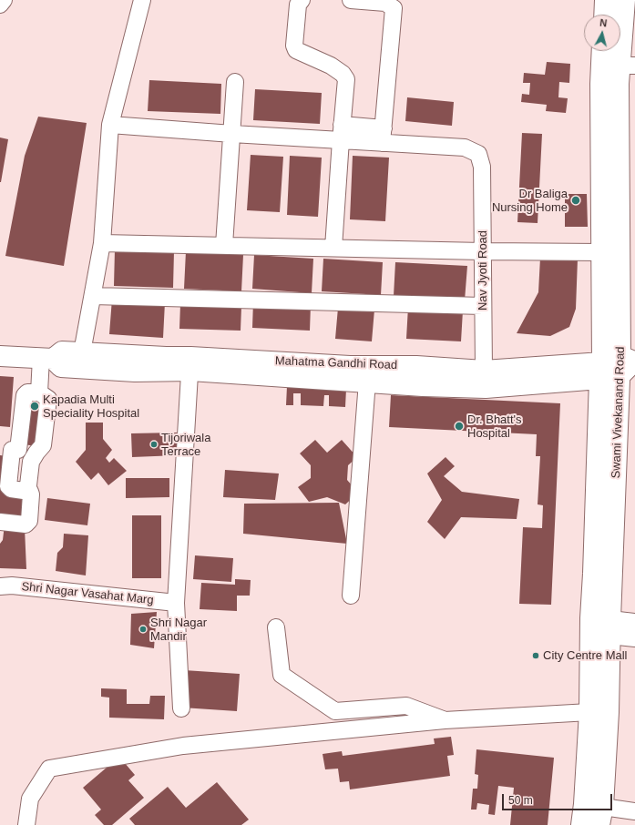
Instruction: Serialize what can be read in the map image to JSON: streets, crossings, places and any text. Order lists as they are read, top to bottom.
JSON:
{
  "streets": {
    "main road": ["Mahatma Gandhi Road", "Swami Vivekanand Road"],
    "street": ["Nav Jyoti Road", "Shri Nagar Vasahat Marg"]
  },
  "crossings": [
    ["Nav Jyoti Road", "Mahatma Gandhi Road"],
    ["Mahatma Gandhi Road", "Swami Vivekanand Road"]
  ],
  "places": [
    "Dr Baliga Nursing Home",
    "Kapadia Multi Speciality Hospital",
    "Dr. Bhatt's Hospital",
    "Tijoriwala Terrace",
    "Shri Nagar Mandir",
    "City Centre Mall"
  ],
  "scale_bar": "50 m",
  "north": "top"
}
